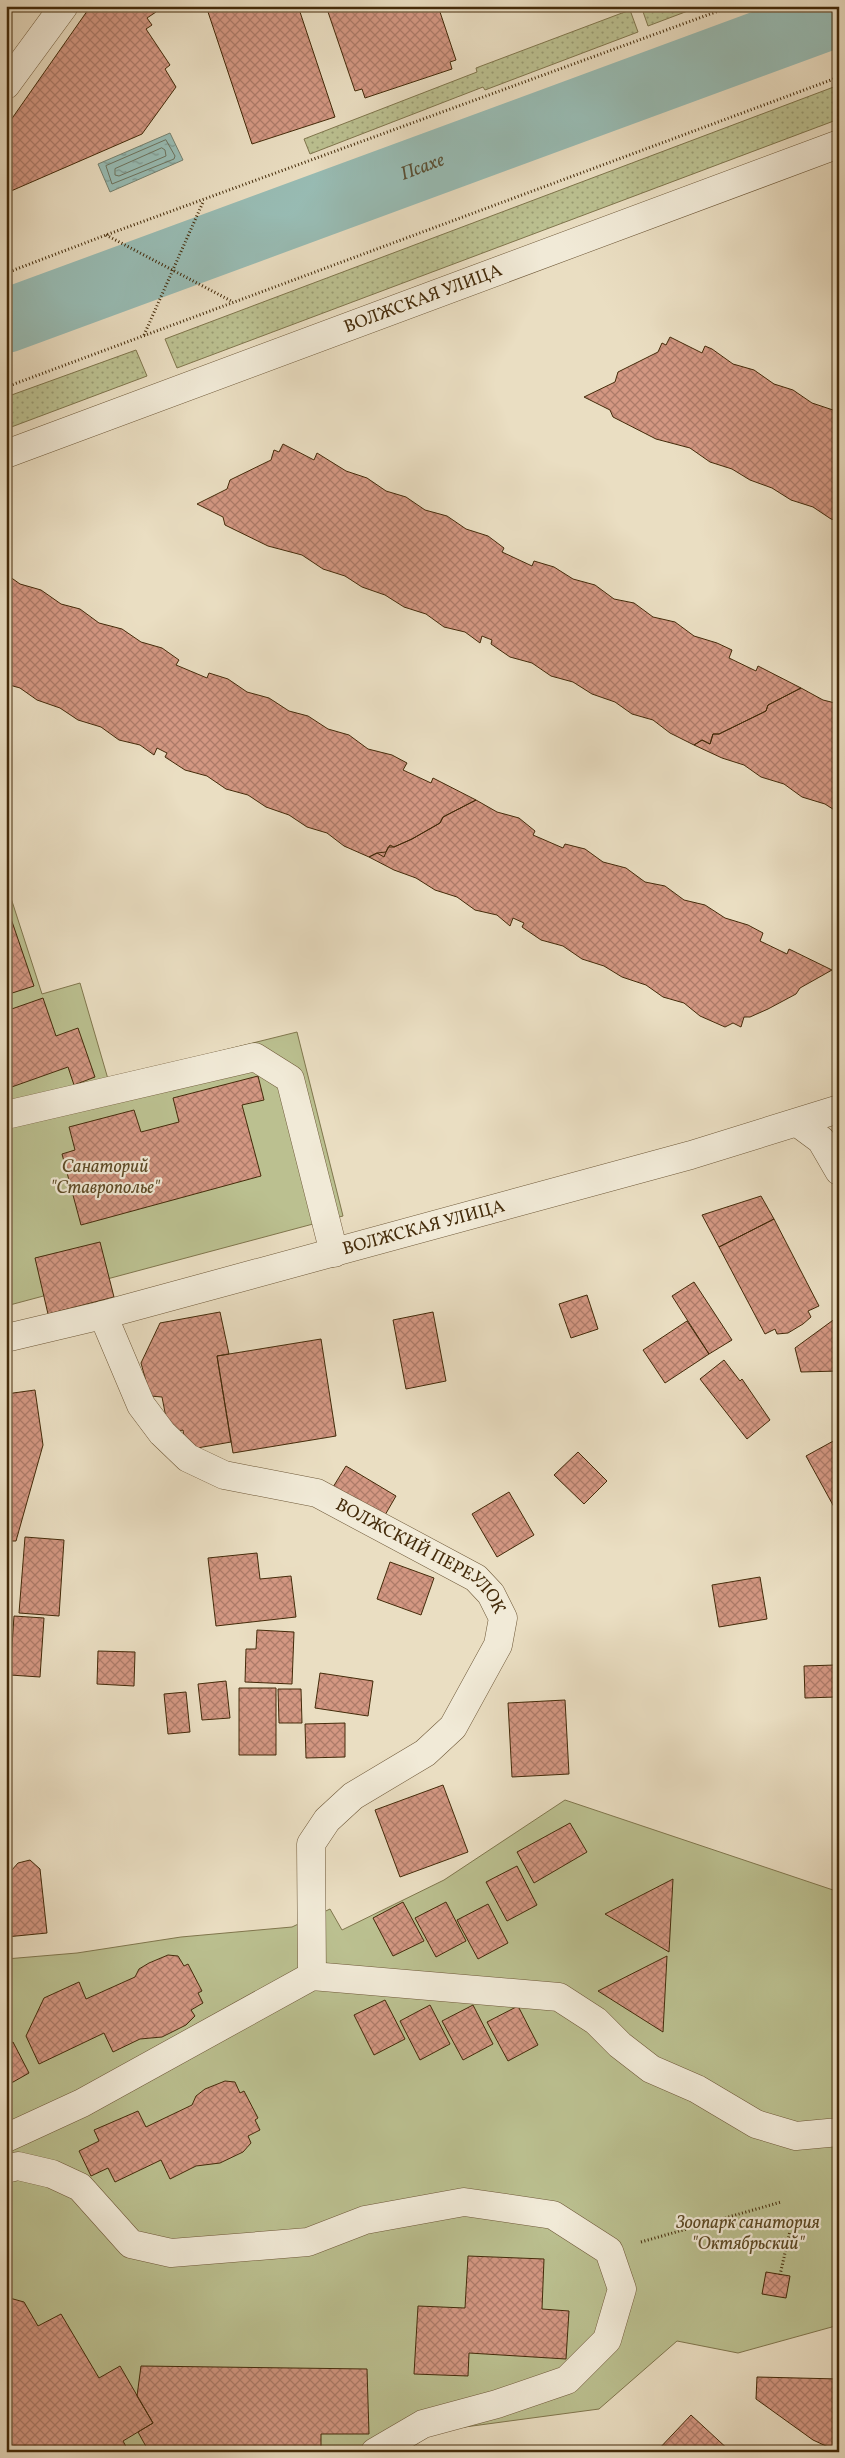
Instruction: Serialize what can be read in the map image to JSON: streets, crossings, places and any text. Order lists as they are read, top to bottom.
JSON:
{
  "streets": {
    "street": ["ВОЛЖСКАЯ УЛИЦА", "ВОЛЖСКИЙ ПЕРЕУЛОК"]
  },
  "crossings": [
    ["ВОЛЖСКАЯ УЛИЦА", "ВОЛЖСКИЙ ПЕРЕУЛОК"]
  ],
  "water": ["Псахе"],
  "parks": ["Санаторий \"Ставрополье\"", "Зоопарк санатория \"Октябрьский\""]
}
